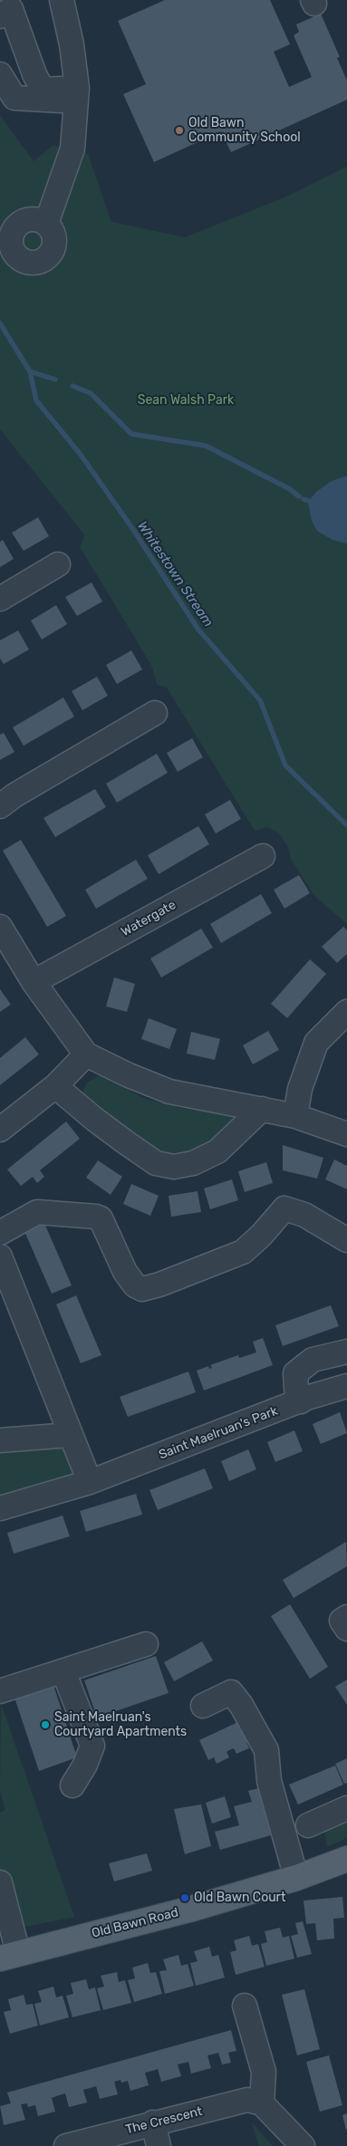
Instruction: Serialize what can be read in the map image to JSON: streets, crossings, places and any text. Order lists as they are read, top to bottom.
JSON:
{
  "streets": {
    "main road": ["Old Bawn Road"],
    "street": ["Watergate", "Saint Maelruan's Park", "The Crescent"]
  },
  "water": ["Whitestown Stream"],
  "parks": ["Sean Walsh Park"],
  "places": ["Old Bawn Community School", "Saint Maelruan's Courtyard Apartments", "Old Bawn Court"]
}
